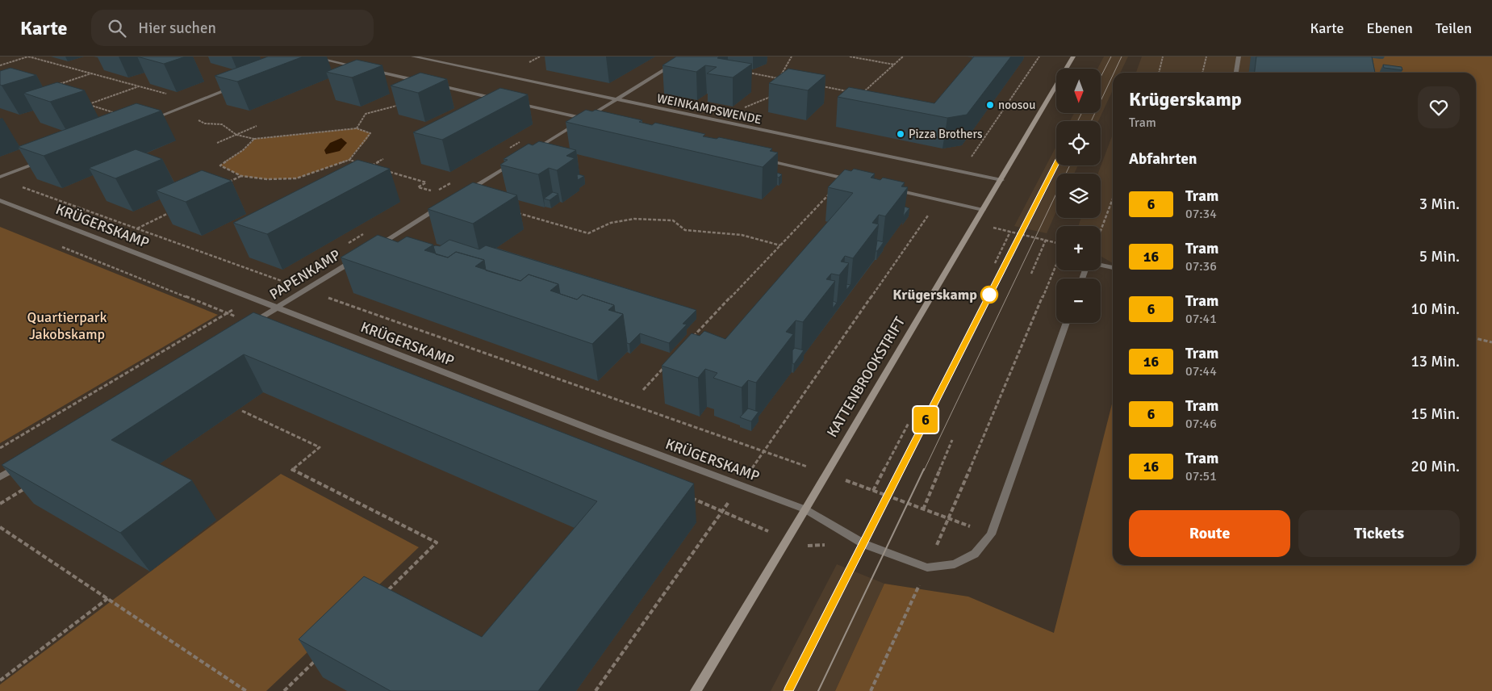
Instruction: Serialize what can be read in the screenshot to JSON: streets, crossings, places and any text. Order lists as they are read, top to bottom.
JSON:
{
  "streets": {
    "main road": ["KATTENBROOKSTRIFT"],
    "street": ["WEINKAMPSWENDE", "KRÜGERSKAMP", "PAPENKAMP"]
  },
  "crossings": [
    ["WEINKAMPSWENDE", "KATTENBROOKSTRIFT"],
    ["KRÜGERSKAMP", "PAPENKAMP"],
    ["KRÜGERSKAMP", "KATTENBROOKSTRIFT"]
  ],
  "parks": ["Quartierpark Jakobskamp"],
  "places": ["noosou", "Pizza Brothers", "Krügerskamp"],
  "lines": ["tram line 6"],
  "north": "bottom",
  "page": {
    "header": "Karte",
    "search": "Hier suchen",
    "nav": ["Karte", "Ebenen", "Teilen"],
    "on_map": "6",
    "map_buttons": ["+", "−"],
    "heading": [
      ["Krügerskamp", "Tram"],
      "Abfahrten"
    ],
    "list": [
      {
        "mark": "6",
        "name": "Tram",
        "note": "07:34",
        "value": "3 Min."
      },
      {
        "mark": "16",
        "name": "Tram",
        "note": "07:36",
        "value": "5 Min."
      },
      {
        "mark": "6",
        "name": "Tram",
        "note": "07:41",
        "value": "10 Min."
      },
      {
        "mark": "16",
        "name": "Tram",
        "note": "07:44",
        "value": "13 Min."
      },
      {
        "mark": "6",
        "name": "Tram",
        "note": "07:46",
        "value": "15 Min."
      },
      {
        "mark": "16",
        "name": "Tram",
        "note": "07:51",
        "value": "20 Min."
      }
    ],
    "buttons": ["Route", "Tickets"]
  }
}
